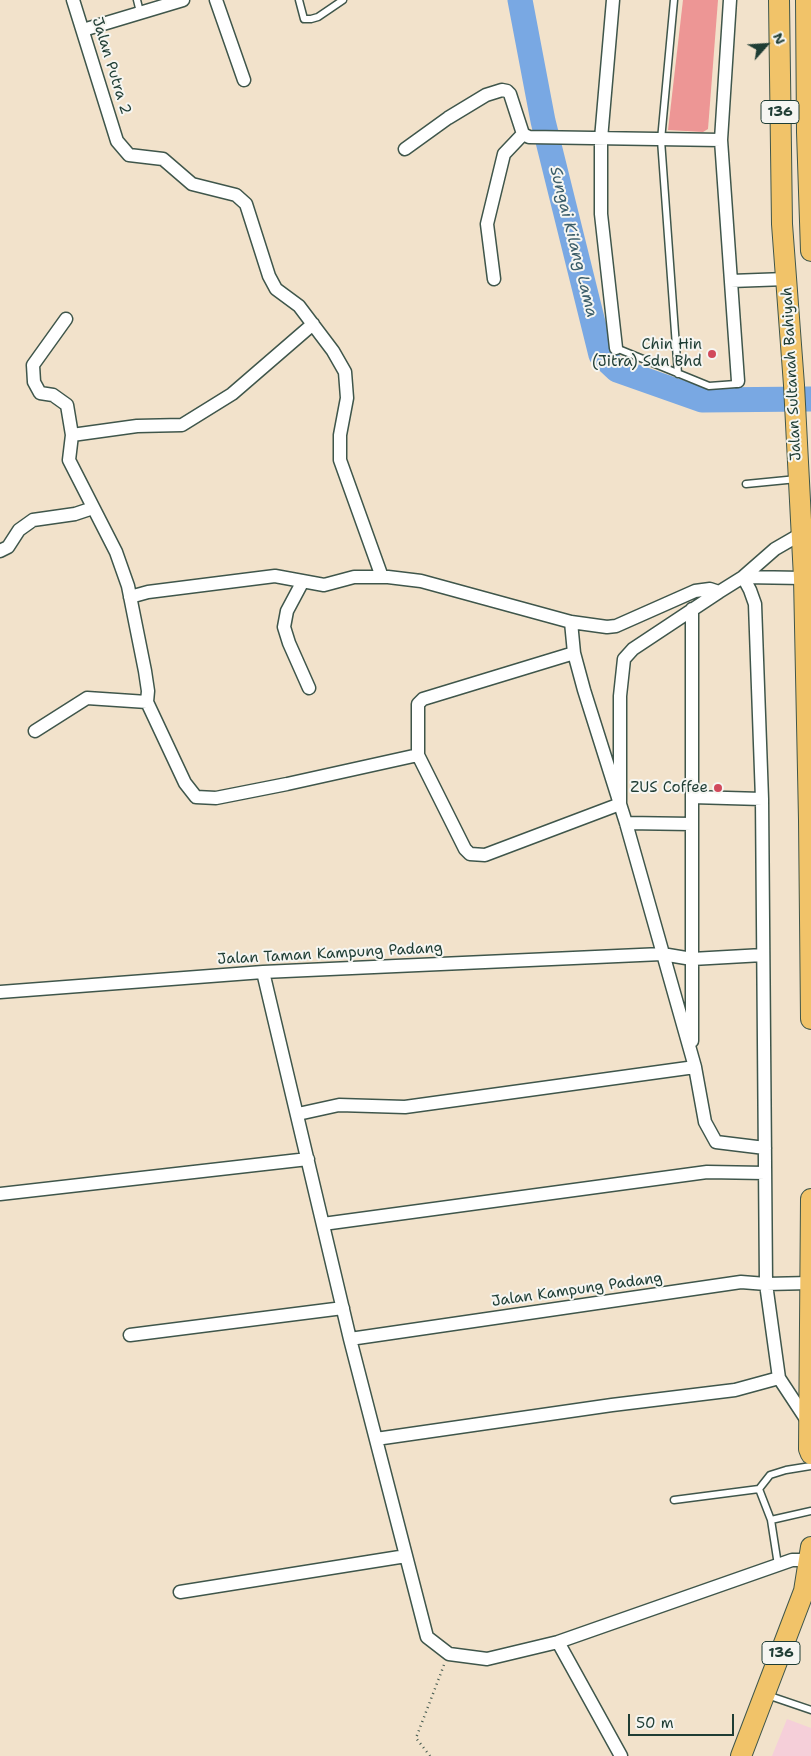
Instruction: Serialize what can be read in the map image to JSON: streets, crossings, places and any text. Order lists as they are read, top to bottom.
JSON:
{
  "streets": {
    "main road": ["136", "Jalan Sultanah Bahiyah"],
    "street": ["Jalan Putra 2", "Jalan Taman Kampung Padang", "Jalan Kampung Padang"]
  },
  "water": ["Sungai Kilang Lama"],
  "places": ["Chin Hin (Jitra) Sdn Bhd", "ZUS Coffee"],
  "scale_bar": "50 m",
  "north": "top right"
}
